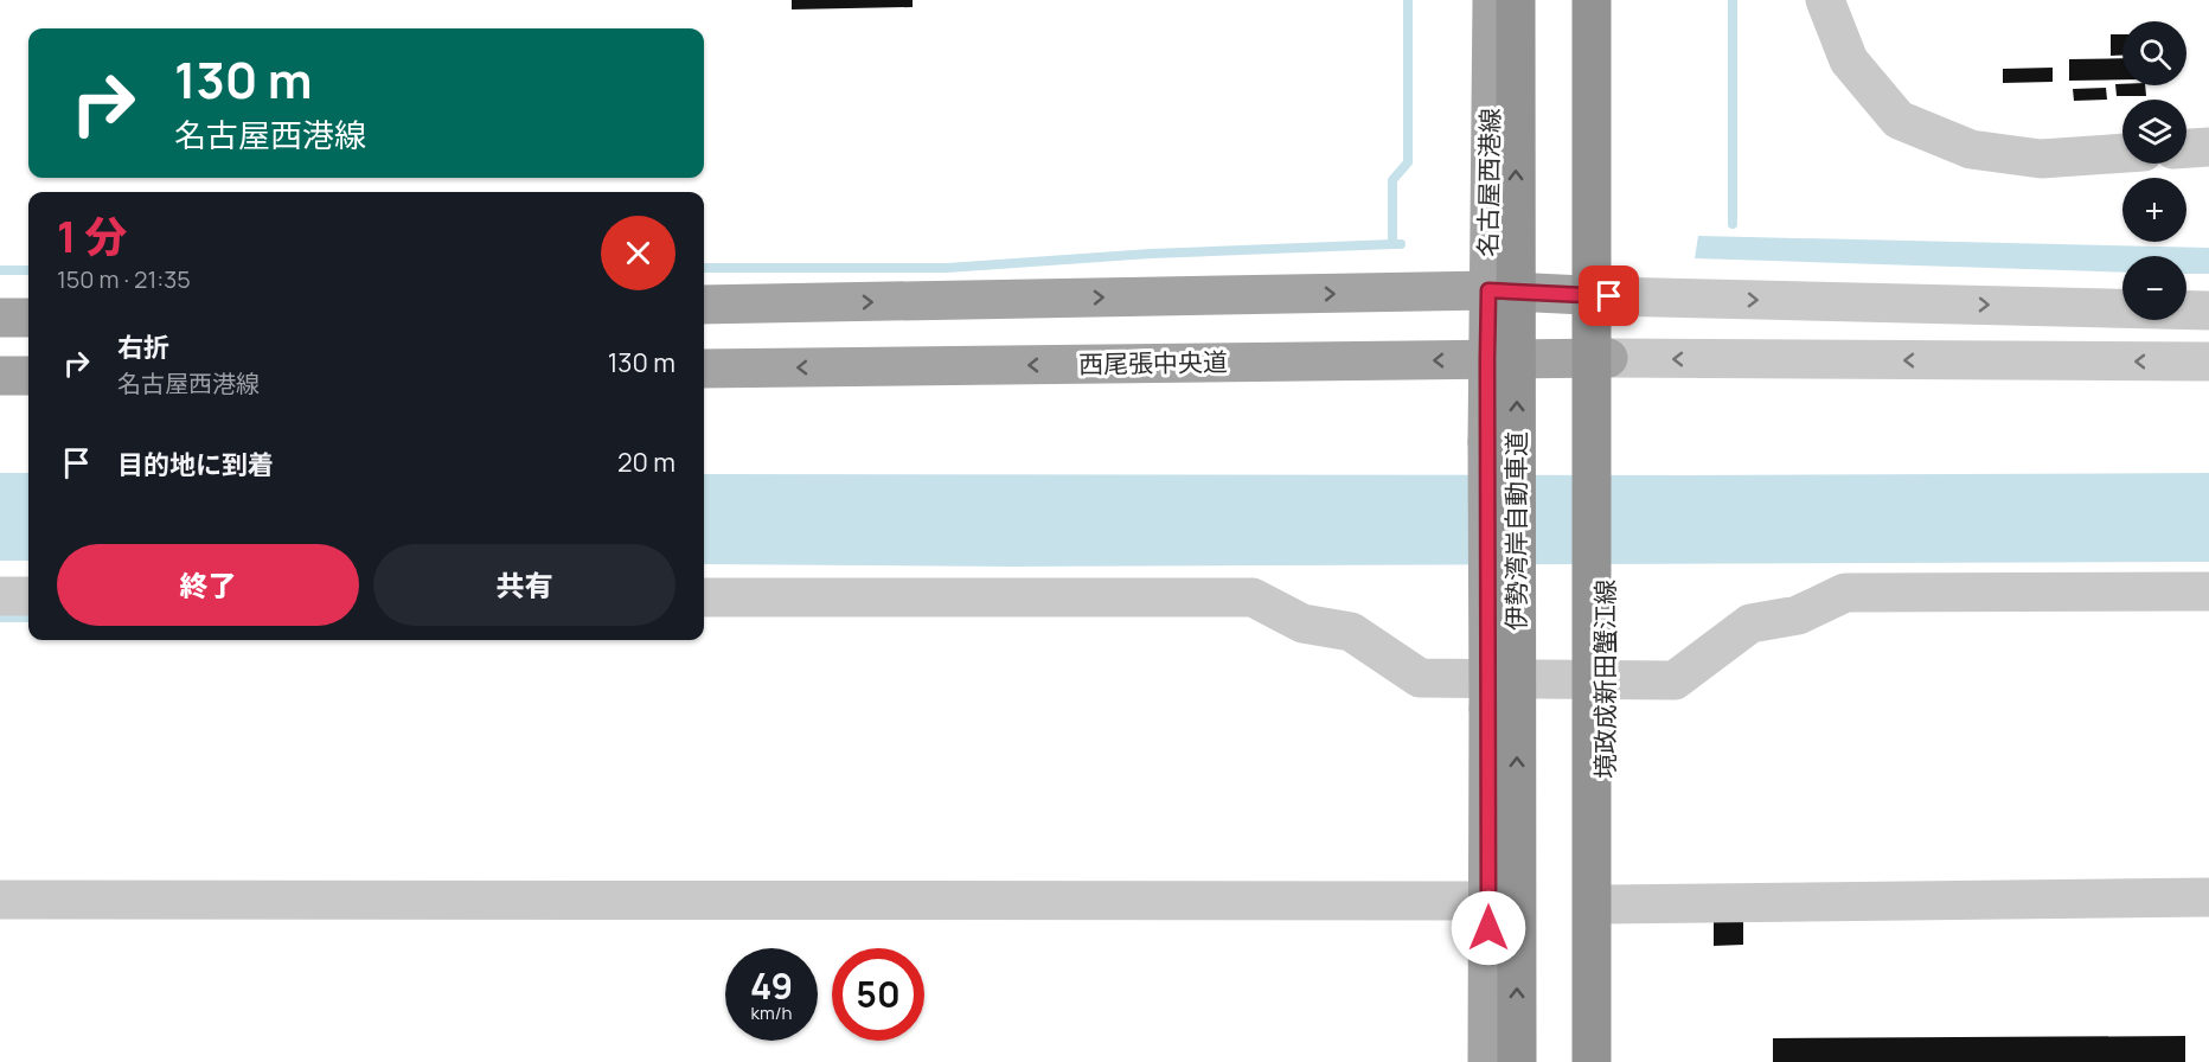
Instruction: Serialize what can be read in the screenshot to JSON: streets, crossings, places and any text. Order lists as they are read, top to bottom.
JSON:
{
  "streets": {
    "highway": ["伊勢湾岸自動車道"],
    "main road": ["名古屋西港線", "西尾張中央道", "境政成新田蟹江線"]
  },
  "crossings": [
    ["名古屋西港線", "境政成新田蟹江線"],
    ["西尾張中央道", "境政成新田蟹江線"]
  ],
  "page": {
    "map_buttons": ["+", "−"],
    "turn": ["130 m", "名古屋西港線"],
    "heading": ["1 分", "150 m · 21:35"],
    "list": [
      {
        "name": "右折",
        "note": "名古屋西港線",
        "value": "130 m"
      },
      {
        "name": "目的地に到着",
        "value": "20 m"
      }
    ],
    "buttons": ["終了", "共有"],
    "speed": "49 km/h",
    "limit": "50"
  }
}
